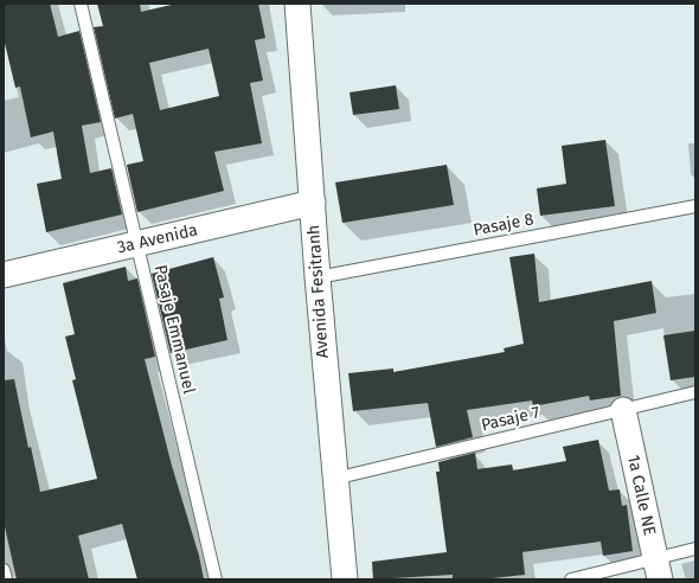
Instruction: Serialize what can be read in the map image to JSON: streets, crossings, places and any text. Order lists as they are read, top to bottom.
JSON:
{
  "streets": {
    "street": ["3a Avenida", "Avenida Fesitranh", "1a Calle NE"],
    "lane": ["Pasaje 8", "Pasaje Emmanuel", "Pasaje 7"]
  },
  "crossings": [
    ["Pasaje 8", "Avenida Fesitranh"],
    ["3a Avenida", "Avenida Fesitranh"],
    ["3a Avenida", "Pasaje Emmanuel"],
    ["Avenida Fesitranh", "Pasaje 7"],
    ["Pasaje 7", "1a Calle NE"]
  ]
}
